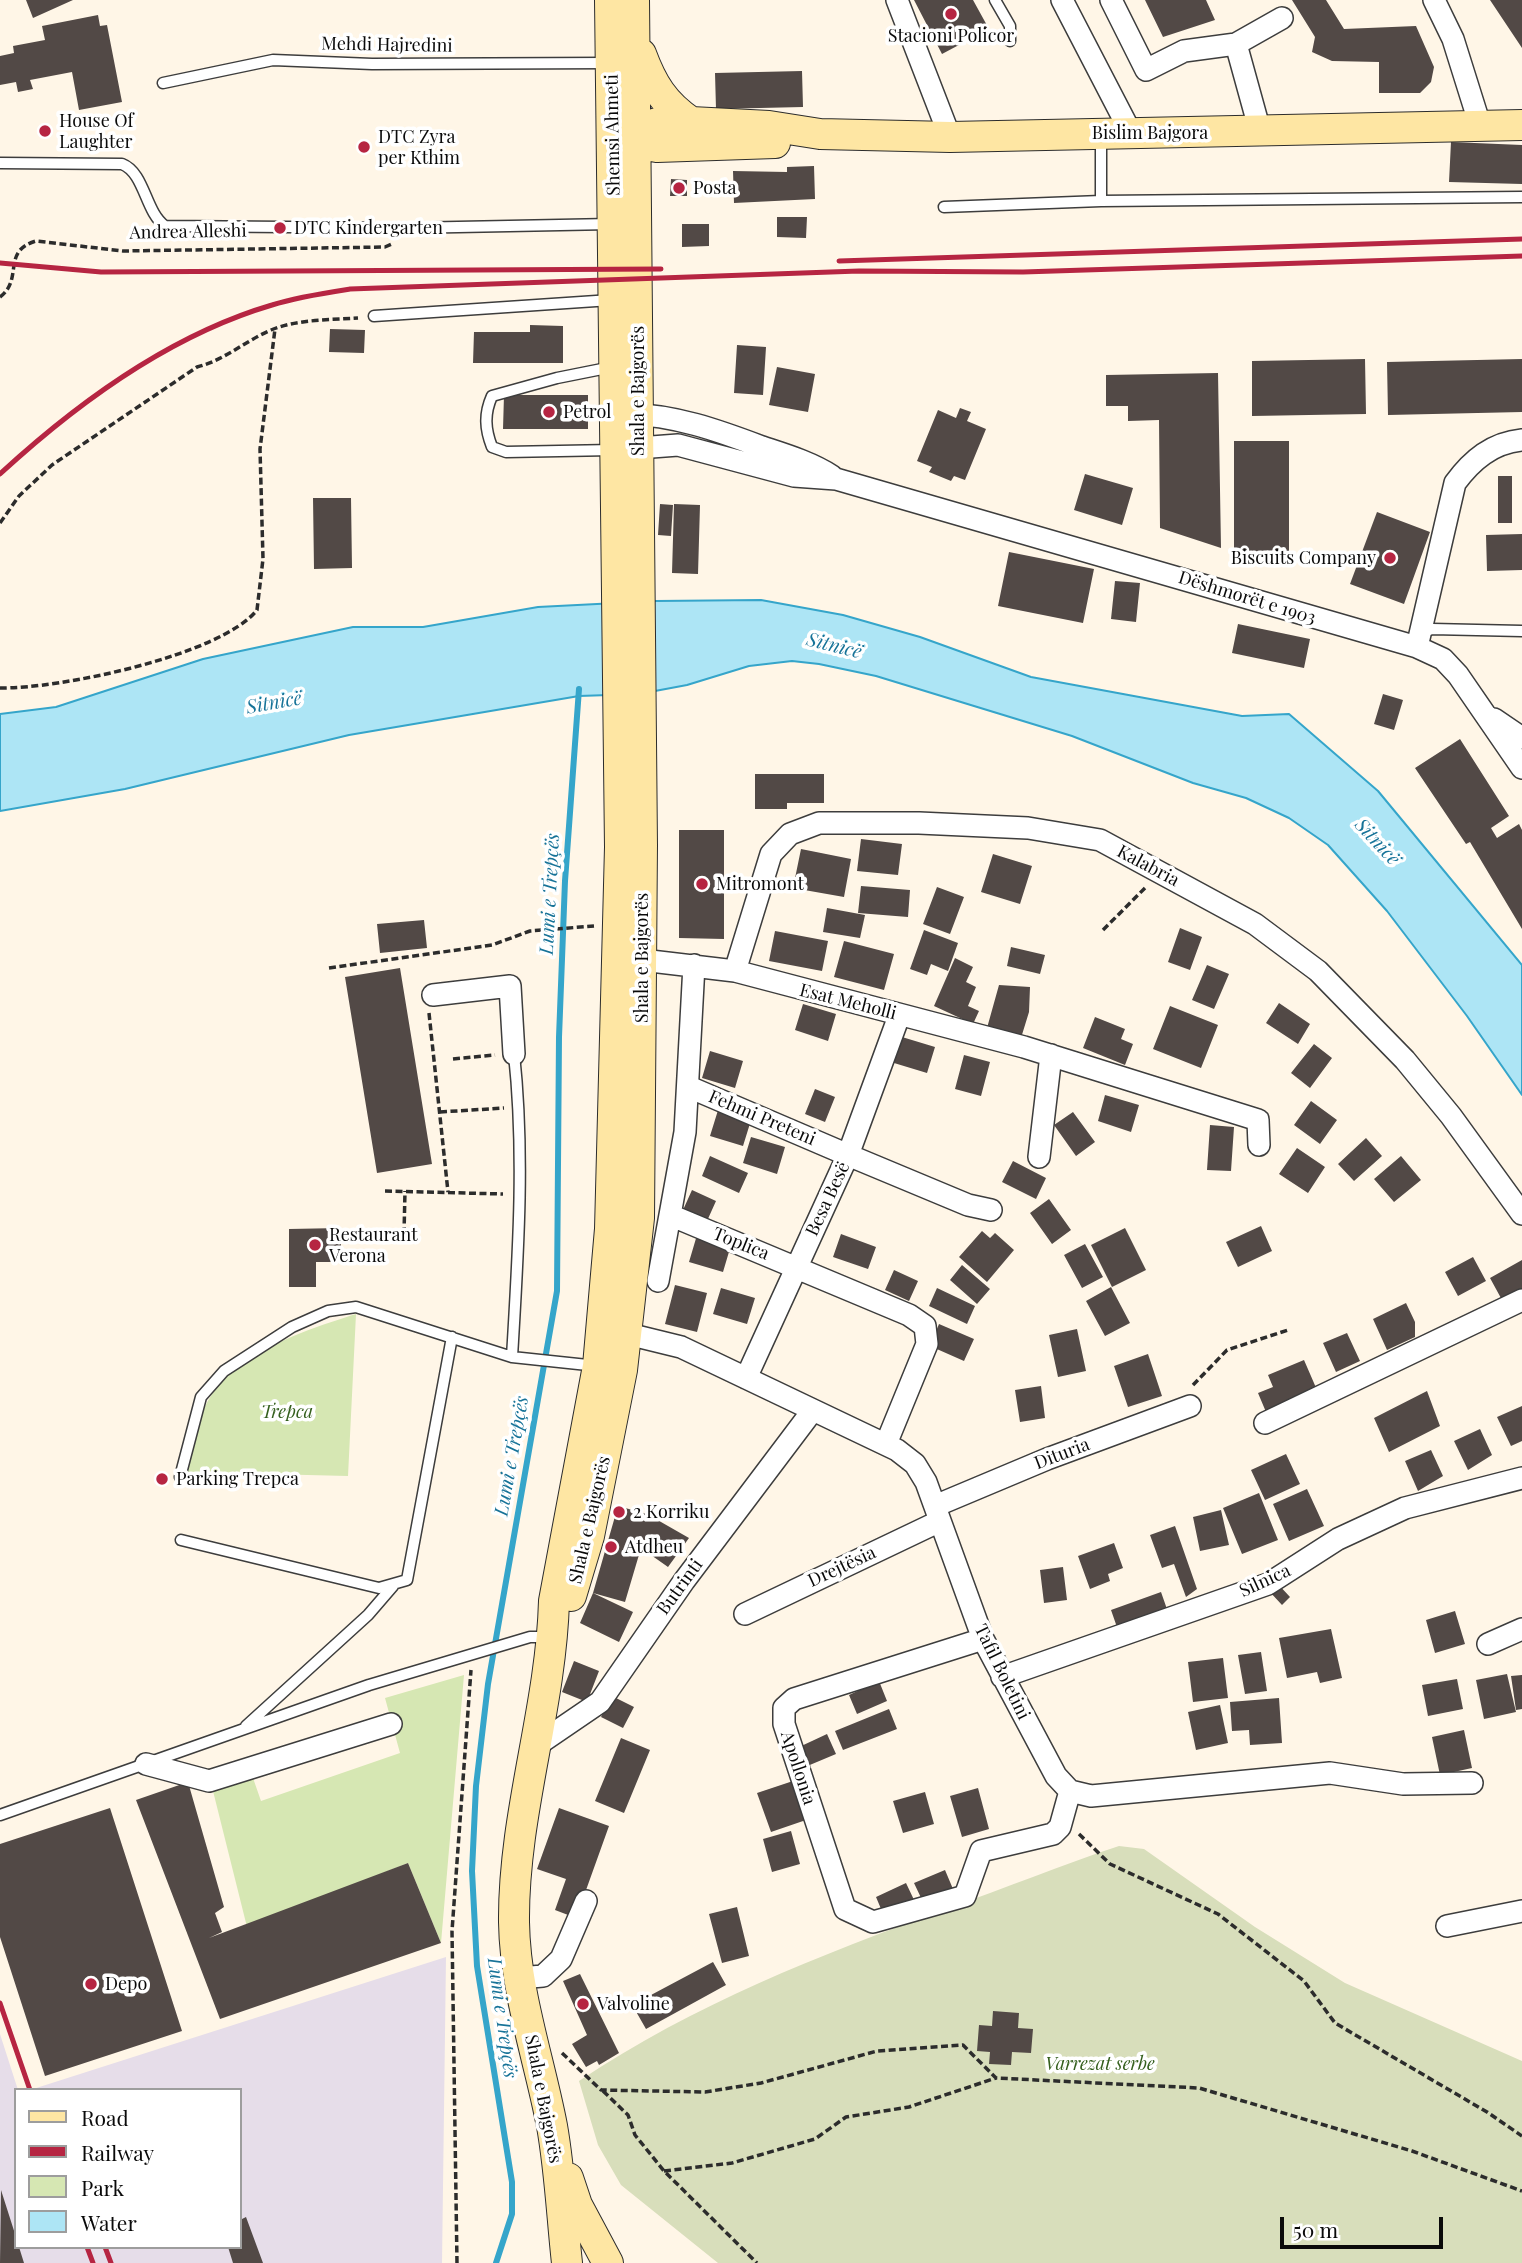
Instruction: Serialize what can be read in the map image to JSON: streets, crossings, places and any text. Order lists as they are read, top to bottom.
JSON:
{
  "streets": {
    "main road": ["Bislim Bajgora", "Shemsi Ahmeti", "Shala e Bajgorës"],
    "street": [
      "Dëshmorët e 1903",
      "Kalabria",
      "Esat Meholli",
      "Fehmi Preteni",
      "Besa Besë",
      "Toplica",
      "Dituria",
      "Drejtësia",
      "Silnica",
      "Butrinti",
      "Tafil Boletini",
      "Apollonia"
    ],
    "lane": ["Mehdi Hajredini", "Andrea Alleshi"]
  },
  "crossings": [
    ["Mehdi Hajredini", "Shemsi Ahmeti"],
    ["Bislim Bajgora", "Shemsi Ahmeti"],
    ["Shemsi Ahmeti", "Andrea Alleshi"],
    ["Shemsi Ahmeti", "Shala e Bajgorës"],
    ["Shala e Bajgorës", "Dëshmorët e 1903"],
    ["Shala e Bajgorës", "Esat Meholli"],
    ["Shala e Bajgorës", "Butrinti"],
    ["Shala e Bajgorës", "Tafil Boletini"],
    ["Kalabria", "Esat Meholli"],
    ["Esat Meholli", "Besa Besë"],
    ["Fehmi Preteni", "Besa Besë"],
    ["Besa Besë", "Toplica"],
    ["Besa Besë", "Tafil Boletini"],
    ["Toplica", "Tafil Boletini"],
    ["Dituria", "Drejtësia"],
    ["Dituria", "Tafil Boletini"],
    ["Drejtësia", "Tafil Boletini"],
    ["Silnica", "Tafil Boletini"],
    ["Butrinti", "Tafil Boletini"],
    ["Tafil Boletini", "Apollonia"]
  ],
  "water": ["Sitnicë", "Lumi e Trepçës"],
  "parks": ["Trepca", "Varrezat serbe"],
  "places": [
    "Stacioni Policor",
    "House Of Laughter",
    "DTC Zyra per Kthim",
    "Posta",
    "DTC Kindergarten",
    "Petrol",
    "Biscuits Company",
    "Mitromont",
    "Restaurant Verona",
    "Parking Trepca",
    "2 Korriku",
    "Atdheu",
    "Depo",
    "Valvoline"
  ],
  "legend": [
    "Road",
    "Railway",
    "Park",
    "Water"
  ],
  "scale_bar": "50 m"
}
